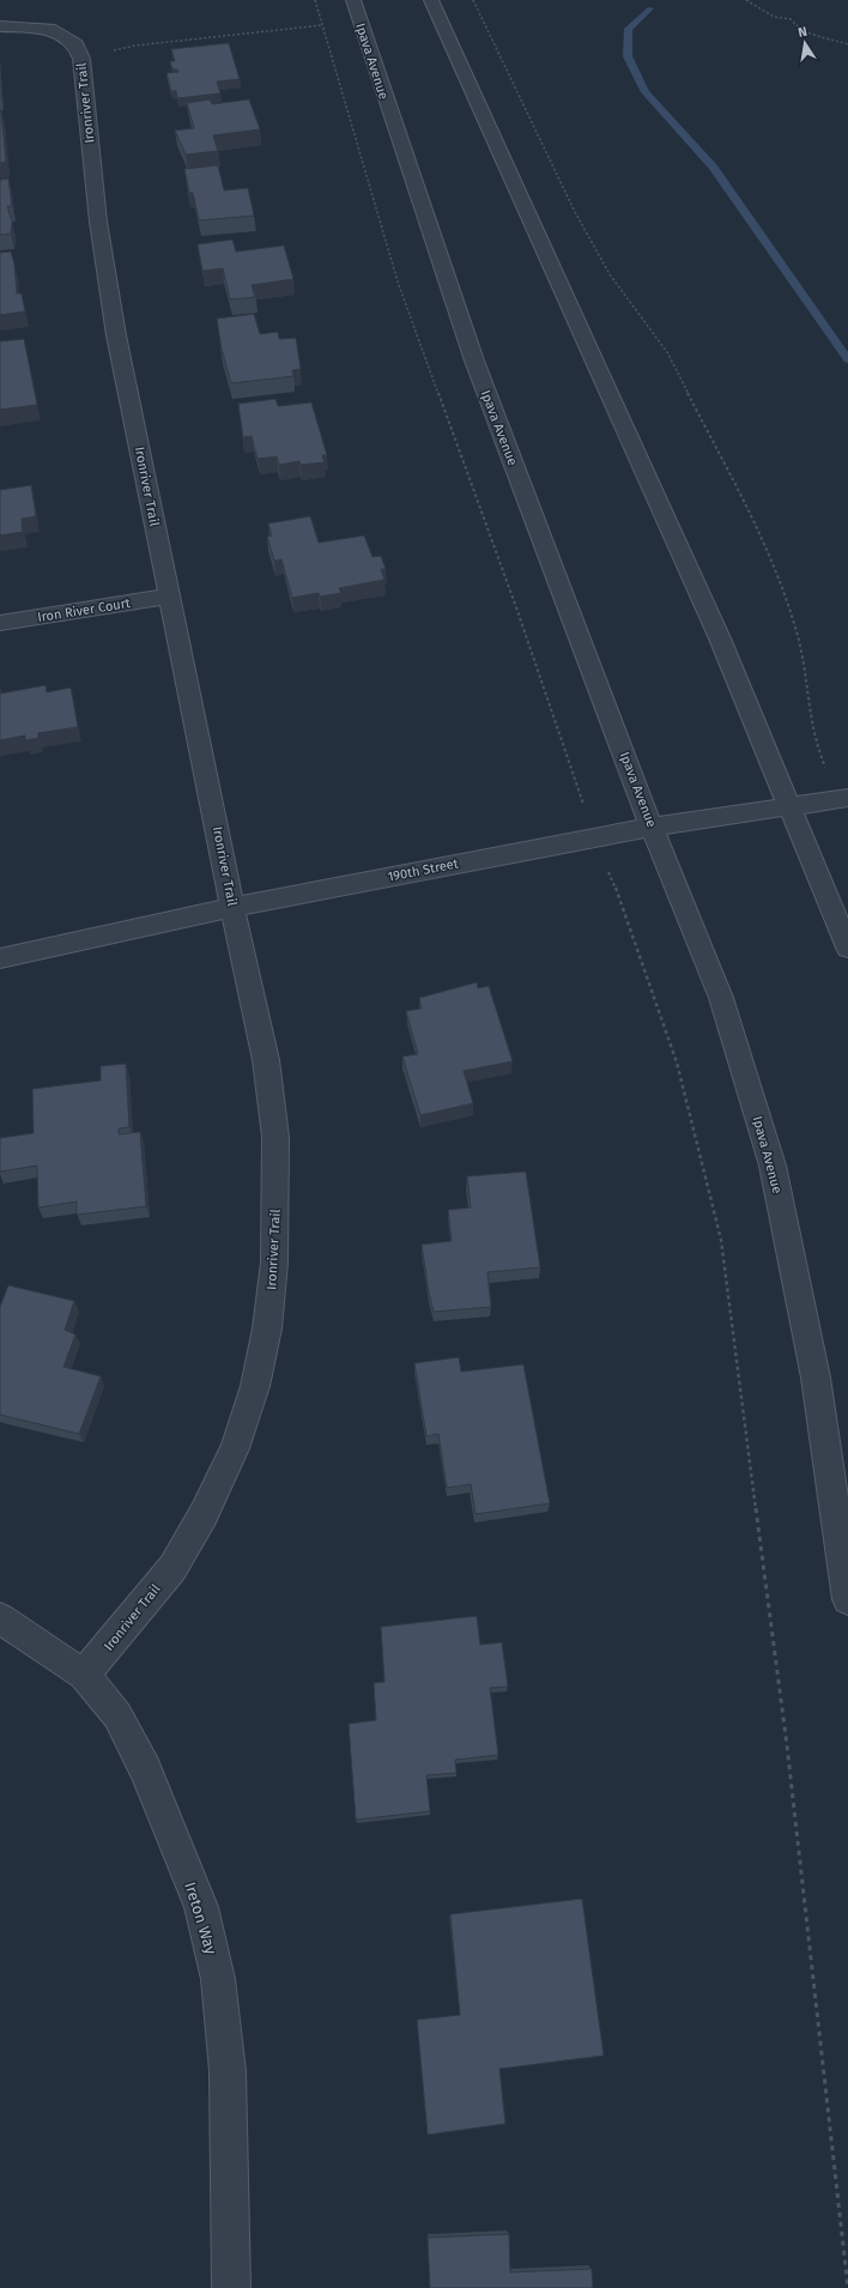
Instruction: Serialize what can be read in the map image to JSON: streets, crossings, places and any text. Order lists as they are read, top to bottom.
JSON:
{
  "streets": {
    "street": [
      "Ipava Avenue",
      "Ironriver Trail",
      "Iron River Court",
      "190th Street",
      "Ireton Way"
    ]
  },
  "crossings": [
    ["Ipava Avenue", "190th Street"],
    ["Ironriver Trail", "Iron River Court"],
    ["Ironriver Trail", "190th Street"],
    ["Ironriver Trail", "Ireton Way"]
  ],
  "north": "top"
}
